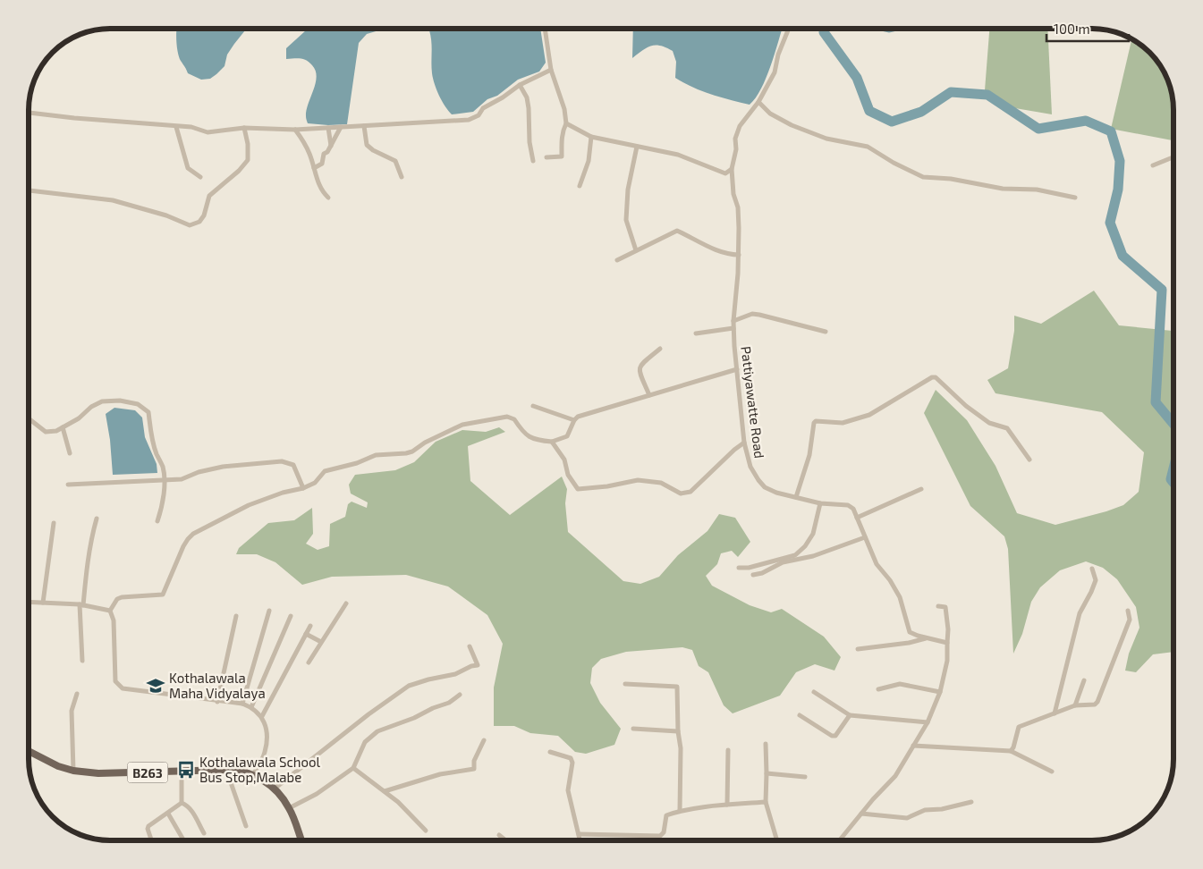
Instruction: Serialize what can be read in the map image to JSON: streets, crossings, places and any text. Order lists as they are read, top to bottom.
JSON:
{
  "streets": {
    "main road": ["B263"],
    "street": ["Pattiyawatte Road"]
  },
  "places": {
    "school or university": ["Kothalawala Maha Vidyalaya"],
    "bus stop": ["Kothalawala School Bus Stop,Malabe"]
  },
  "scale_bar": "100 m"
}
